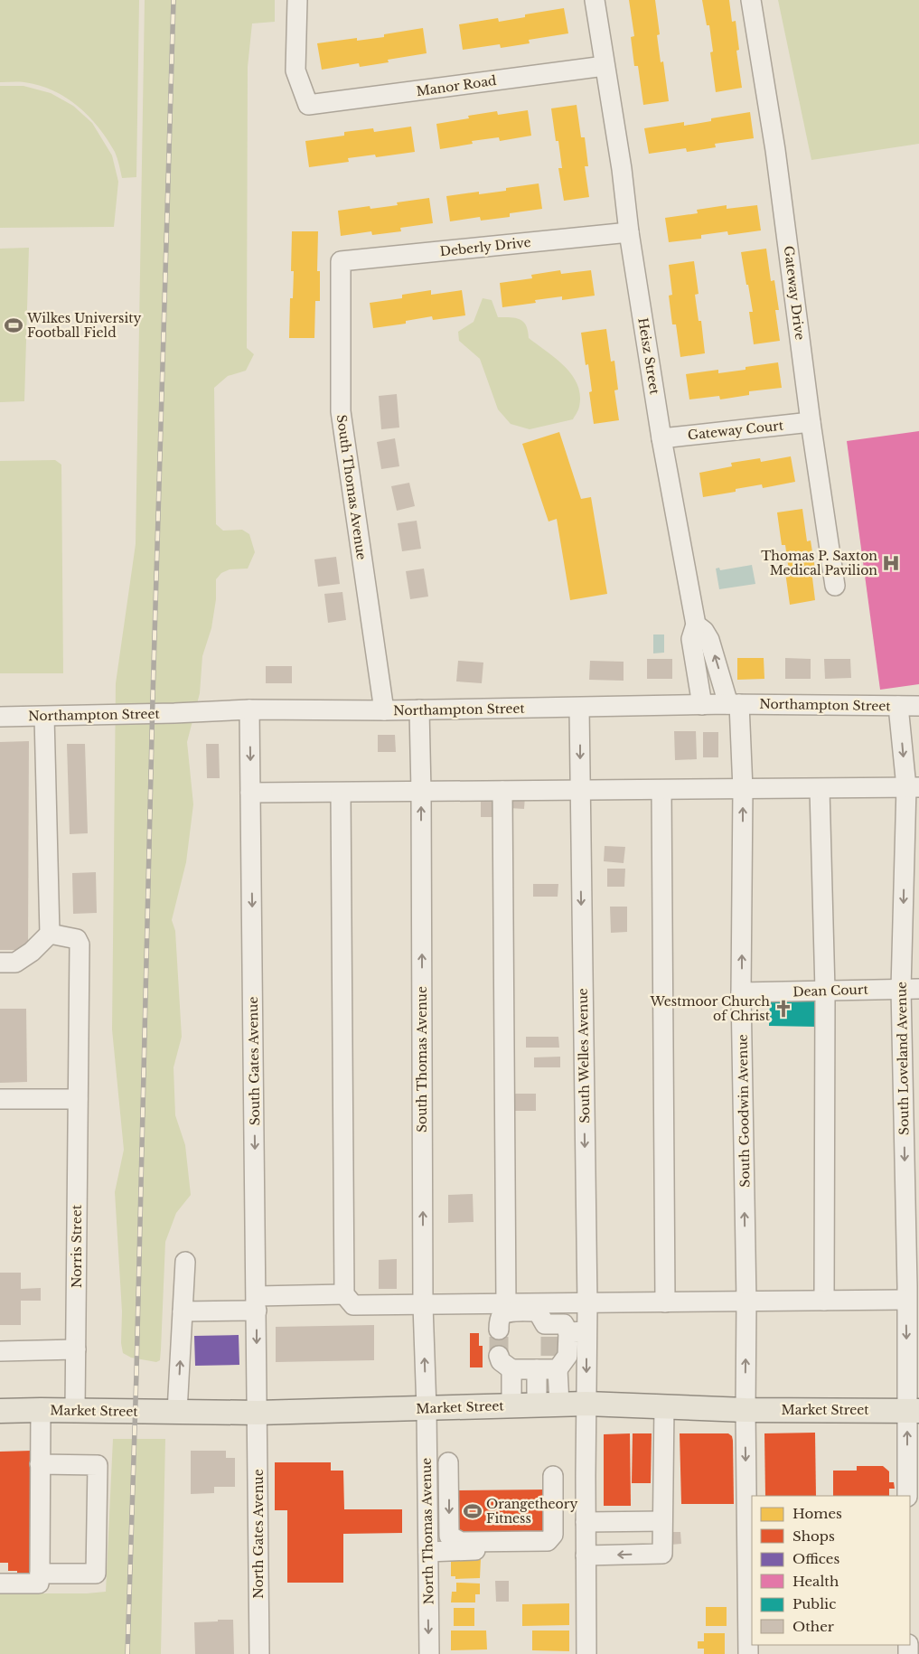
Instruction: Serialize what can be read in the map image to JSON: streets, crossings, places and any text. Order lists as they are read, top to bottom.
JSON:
{
  "streets": {
    "main road": ["Market Street"],
    "street": [
      "Manor Road",
      "Deberly Drive",
      "Gateway Drive",
      "Heisz Street",
      "Gateway Court",
      "South Thomas Avenue",
      "Northampton Street",
      "Dean Court",
      "South Welles Avenue",
      "South Loveland Avenue",
      "South Gates Avenue",
      "South Goodwin Avenue",
      "Norris Street",
      "North Thomas Avenue",
      "North Gates Avenue"
    ]
  },
  "crossings": [
    ["Manor Road", "Heisz Street"],
    ["Deberly Drive", "Heisz Street"],
    ["Deberly Drive", "South Thomas Avenue"],
    ["Gateway Drive", "Gateway Court"],
    ["Heisz Street", "Gateway Court"],
    ["South Thomas Avenue", "Northampton Street"],
    ["South Thomas Avenue", "Market Street"],
    ["South Thomas Avenue", "North Thomas Avenue"],
    ["Northampton Street", "South Welles Avenue"],
    ["Northampton Street", "South Loveland Avenue"],
    ["Northampton Street", "South Gates Avenue"],
    ["Northampton Street", "South Goodwin Avenue"],
    ["Dean Court", "South Loveland Avenue"],
    ["Dean Court", "South Goodwin Avenue"],
    ["South Welles Avenue", "Market Street"],
    ["South Loveland Avenue", "Market Street"],
    ["South Gates Avenue", "Market Street"],
    ["South Gates Avenue", "North Gates Avenue"],
    ["South Goodwin Avenue", "Market Street"],
    ["Norris Street", "Market Street"],
    ["Market Street", "North Thomas Avenue"],
    ["Market Street", "North Gates Avenue"]
  ],
  "one_way": ["North Thomas Avenue"],
  "places": {
    "sports": ["Wilkes University Football Field", "Orangetheory Fitness"],
    "hospital": ["Thomas P. Saxton Medical Pavilion"],
    "church": ["Westmoor Church of Christ"]
  },
  "legend": [
    "Homes",
    "Shops",
    "Offices",
    "Health",
    "Public",
    "Other"
  ]
}
